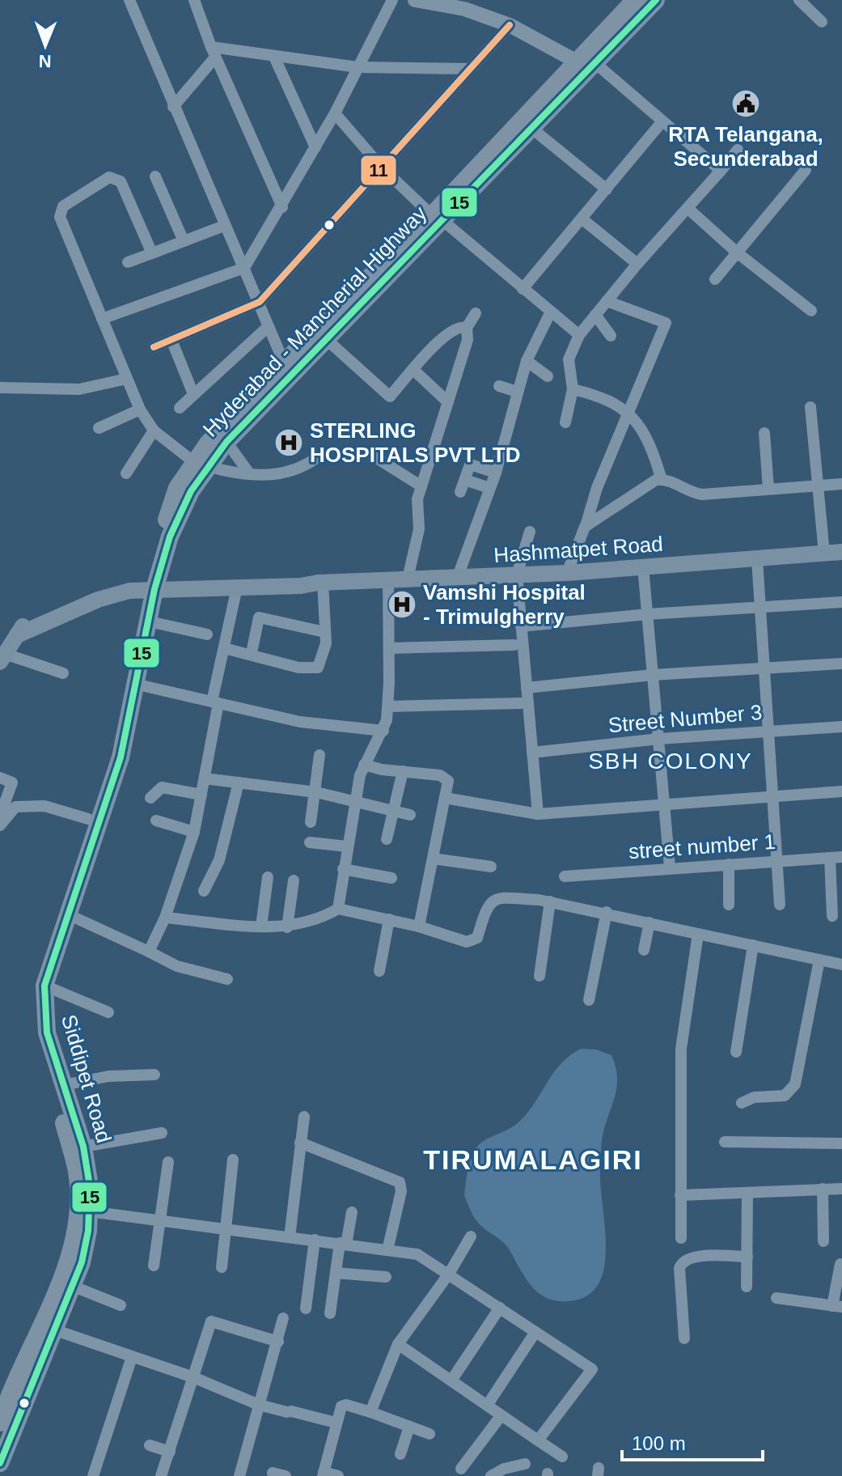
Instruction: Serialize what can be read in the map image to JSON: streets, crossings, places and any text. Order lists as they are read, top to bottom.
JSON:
{
  "streets": {
    "main road": ["Hyderabad - Mancherial Highway", "Hashmatpet Road", "Siddipet Road"],
    "street": ["Street Number 3", "street number 1"]
  },
  "crossings": [
    ["Hyderabad - Mancherial Highway", "Hashmatpet Road"],
    ["Hyderabad - Mancherial Highway", "Siddipet Road"],
    ["Hashmatpet Road", "Siddipet Road"]
  ],
  "districts": ["SBH COLONY", "TIRUMALAGIRI"],
  "places": {
    "public building": ["RTA Telangana, Secunderabad"],
    "hospital": ["STERLING HOSPITALS PVT LTD", "Vamshi Hospital - Trimulgherry"]
  },
  "lines": ["transit line 15", "transit line 11"],
  "scale_bar": "100 m",
  "north": "bottom"
}
